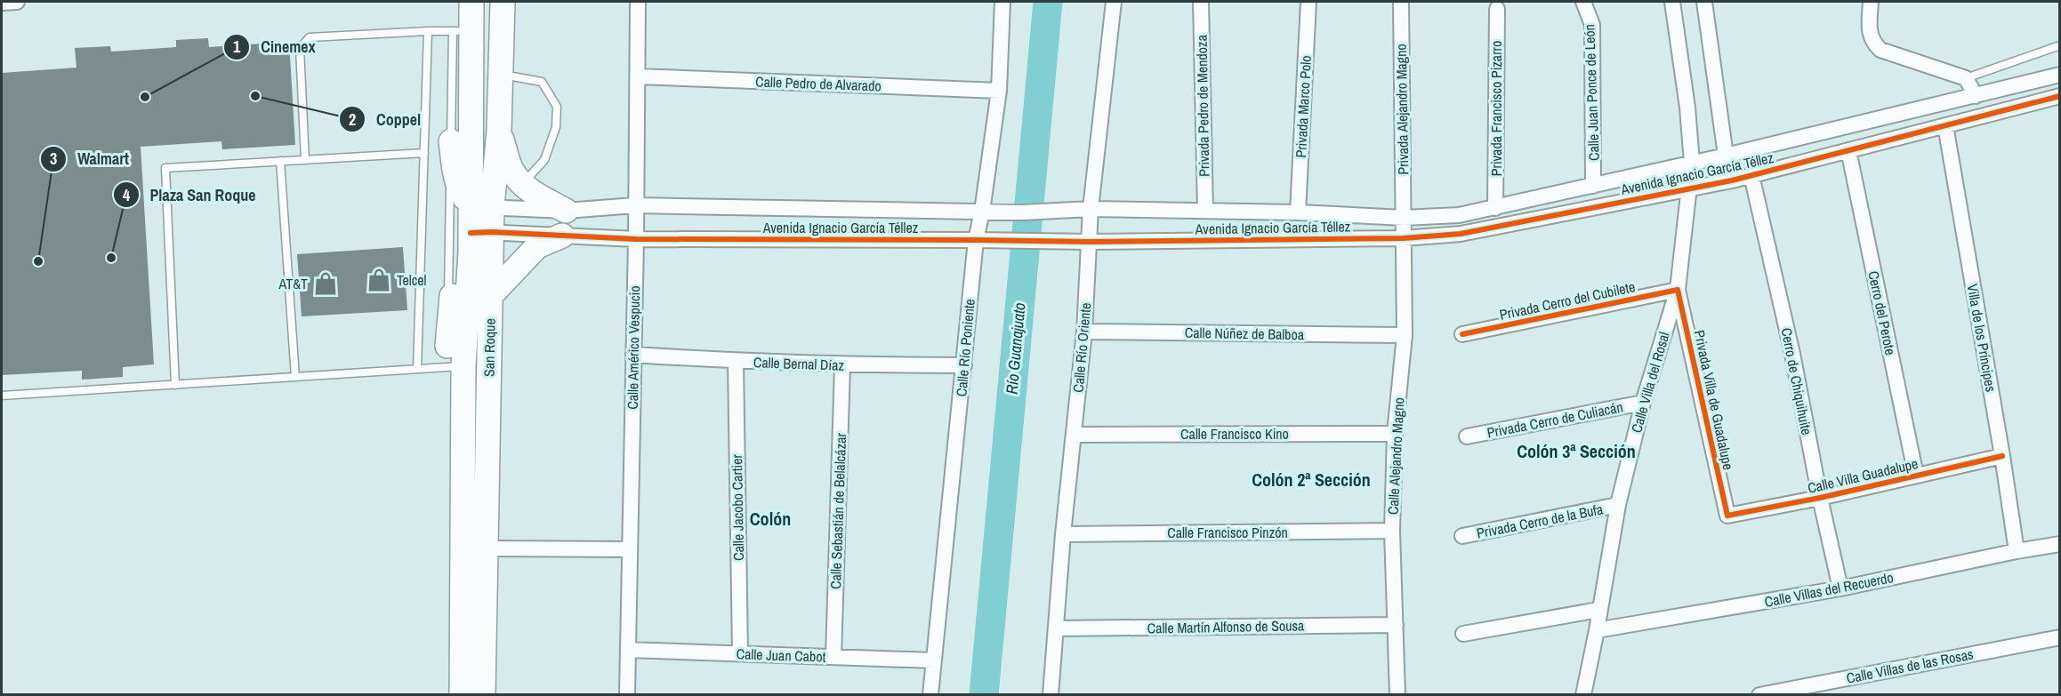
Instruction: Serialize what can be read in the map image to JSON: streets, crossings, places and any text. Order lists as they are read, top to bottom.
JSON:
{
  "streets": {
    "main road": ["San Roque"],
    "street": [
      "Calle Pedro de Alvarado",
      "Calle Juan Ponce de León",
      "Privada Pedro de Mendoza",
      "Privada Marco Polo",
      "Privada Francisco Pizarro",
      "Privada Alejandro Magno",
      "Avenida Ignacio García Téllez",
      "Privada Cerro del Cubilete",
      "Cerro del Perote",
      "Calle Núñez de Balboa",
      "Villa de los Príncipes",
      "Calle Américo Vespucio",
      "Calle Río Poniente",
      "Calle Río Oriente",
      "Calle Bernal Díaz",
      "Cerro de Chiquihuite",
      "Calle Villa del Rosal",
      "Privada Villa de Guadalupe",
      "Privada Cerro de Culiacán",
      "Calle Francisco Kino",
      "Calle Alejandro Magno",
      "Calle Villa Guadalupe",
      "Calle Jacobo Cartier",
      "Calle Sebastián de Belalcázar",
      "Privada Cerro de la Bufa",
      "Calle Francisco Pinzón",
      "Calle Villas del Recuerdo",
      "Calle Martín Alfonso de Sousa",
      "Calle Juan Cabot",
      "Calle Villas de las Rosas"
    ]
  },
  "crossings": [
    ["Calle Pedro de Alvarado", "Calle Américo Vespucio"],
    ["Calle Pedro de Alvarado", "Calle Río Poniente"],
    ["Calle Juan Ponce de León", "Avenida Ignacio García Téllez"],
    ["Privada Pedro de Mendoza", "Avenida Ignacio García Téllez"],
    ["Privada Marco Polo", "Avenida Ignacio García Téllez"],
    ["Privada Francisco Pizarro", "Avenida Ignacio García Téllez"],
    ["Privada Alejandro Magno", "Avenida Ignacio García Téllez"],
    ["Privada Alejandro Magno", "Calle Alejandro Magno"],
    ["Avenida Ignacio García Téllez", "Cerro del Perote"],
    ["Avenida Ignacio García Téllez", "Villa de los Príncipes"],
    ["Avenida Ignacio García Téllez", "San Roque"],
    ["Avenida Ignacio García Téllez", "Calle Américo Vespucio"],
    ["Avenida Ignacio García Téllez", "Calle Río Poniente"],
    ["Avenida Ignacio García Téllez", "Calle Río Oriente"],
    ["Avenida Ignacio García Téllez", "Cerro de Chiquihuite"],
    ["Avenida Ignacio García Téllez", "Calle Villa del Rosal"],
    ["Avenida Ignacio García Téllez", "Calle Alejandro Magno"],
    ["Privada Cerro del Cubilete", "Calle Villa del Rosal"],
    ["Privada Cerro del Cubilete", "Privada Villa de Guadalupe"],
    ["Cerro del Perote", "Calle Villa Guadalupe"],
    ["Calle Núñez de Balboa", "Calle Río Oriente"],
    ["Calle Núñez de Balboa", "Calle Alejandro Magno"],
    ["Villa de los Príncipes", "Calle Villa Guadalupe"],
    ["Villa de los Príncipes", "Calle Villas del Recuerdo"],
    ["Calle Américo Vespucio", "Calle Bernal Díaz"],
    ["Calle Américo Vespucio", "Calle Juan Cabot"],
    ["Calle Río Poniente", "Calle Bernal Díaz"],
    ["Calle Río Poniente", "Calle Juan Cabot"],
    ["Calle Río Oriente", "Calle Francisco Kino"],
    ["Calle Río Oriente", "Calle Francisco Pinzón"],
    ["Calle Río Oriente", "Calle Martín Alfonso de Sousa"],
    ["Calle Bernal Díaz", "Calle Jacobo Cartier"],
    ["Calle Bernal Díaz", "Calle Sebastián de Belalcázar"],
    ["Cerro de Chiquihuite", "Calle Villa Guadalupe"],
    ["Cerro de Chiquihuite", "Calle Villas del Recuerdo"],
    ["Calle Villa del Rosal", "Privada Villa de Guadalupe"],
    ["Calle Villa del Rosal", "Privada Cerro de Culiacán"],
    ["Calle Villa del Rosal", "Privada Cerro de la Bufa"],
    ["Calle Villa del Rosal", "Calle Villas del Recuerdo"],
    ["Privada Villa de Guadalupe", "Calle Villa Guadalupe"],
    ["Calle Francisco Kino", "Calle Alejandro Magno"],
    ["Calle Alejandro Magno", "Calle Francisco Pinzón"],
    ["Calle Alejandro Magno", "Calle Martín Alfonso de Sousa"],
    ["Calle Jacobo Cartier", "Calle Juan Cabot"],
    ["Calle Sebastián de Belalcázar", "Calle Juan Cabot"]
  ],
  "districts": ["Colón 3ª Sección", "Colón 2ª Sección", "Colón"],
  "water": ["Río Guanajuato"],
  "places": {
    "other": [
      "Coppel",
      "Cinemex",
      "Plaza San Roque",
      "Walmart"
    ],
    "shop": ["Telcel", "AT&T"]
  }
}
